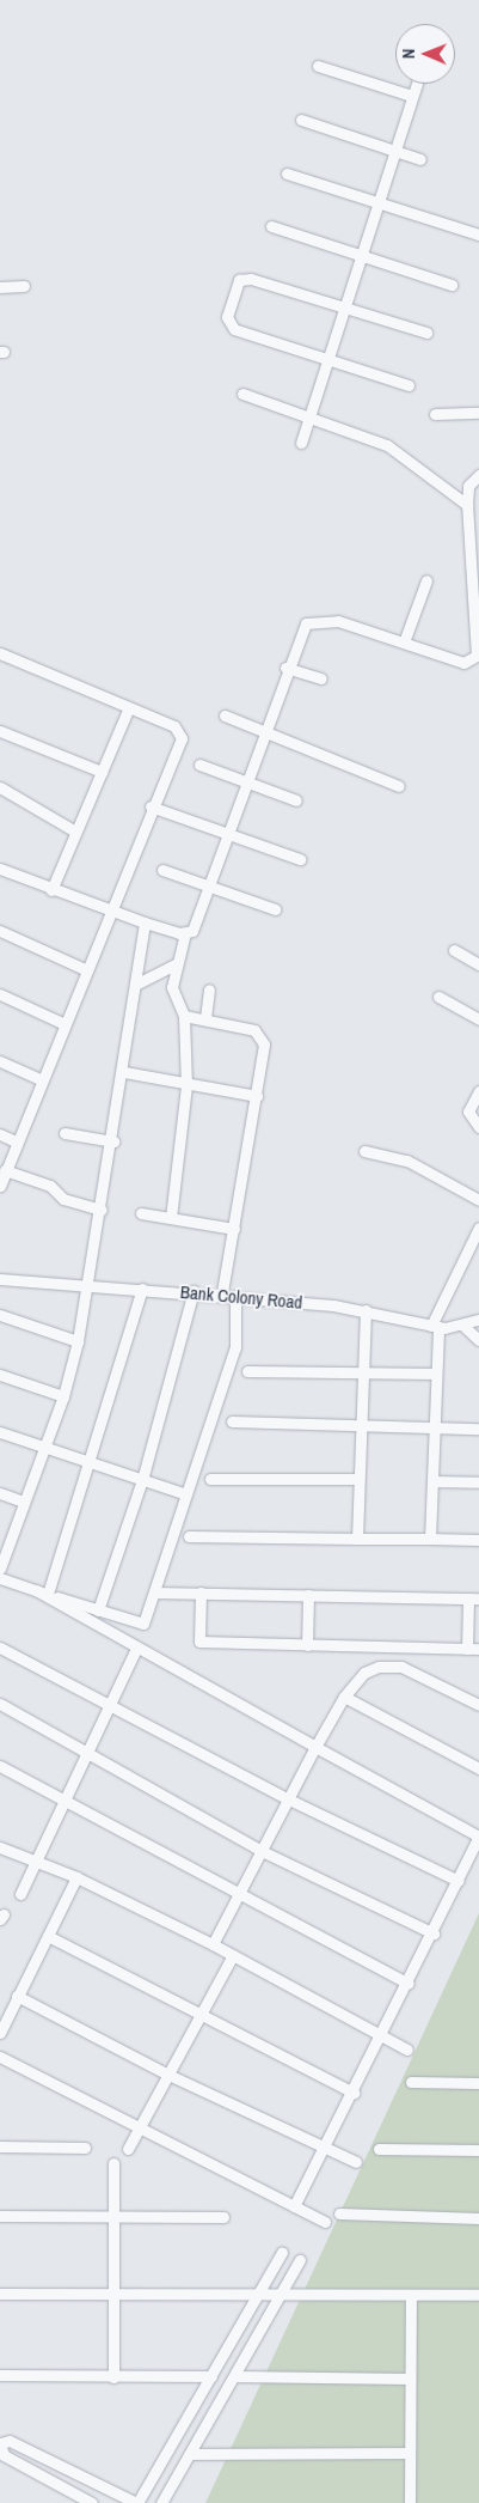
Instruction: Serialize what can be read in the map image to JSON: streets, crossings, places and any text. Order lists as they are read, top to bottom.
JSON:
{
  "streets": {
    "street": ["Bank Colony Road"]
  },
  "north": "left"
}
